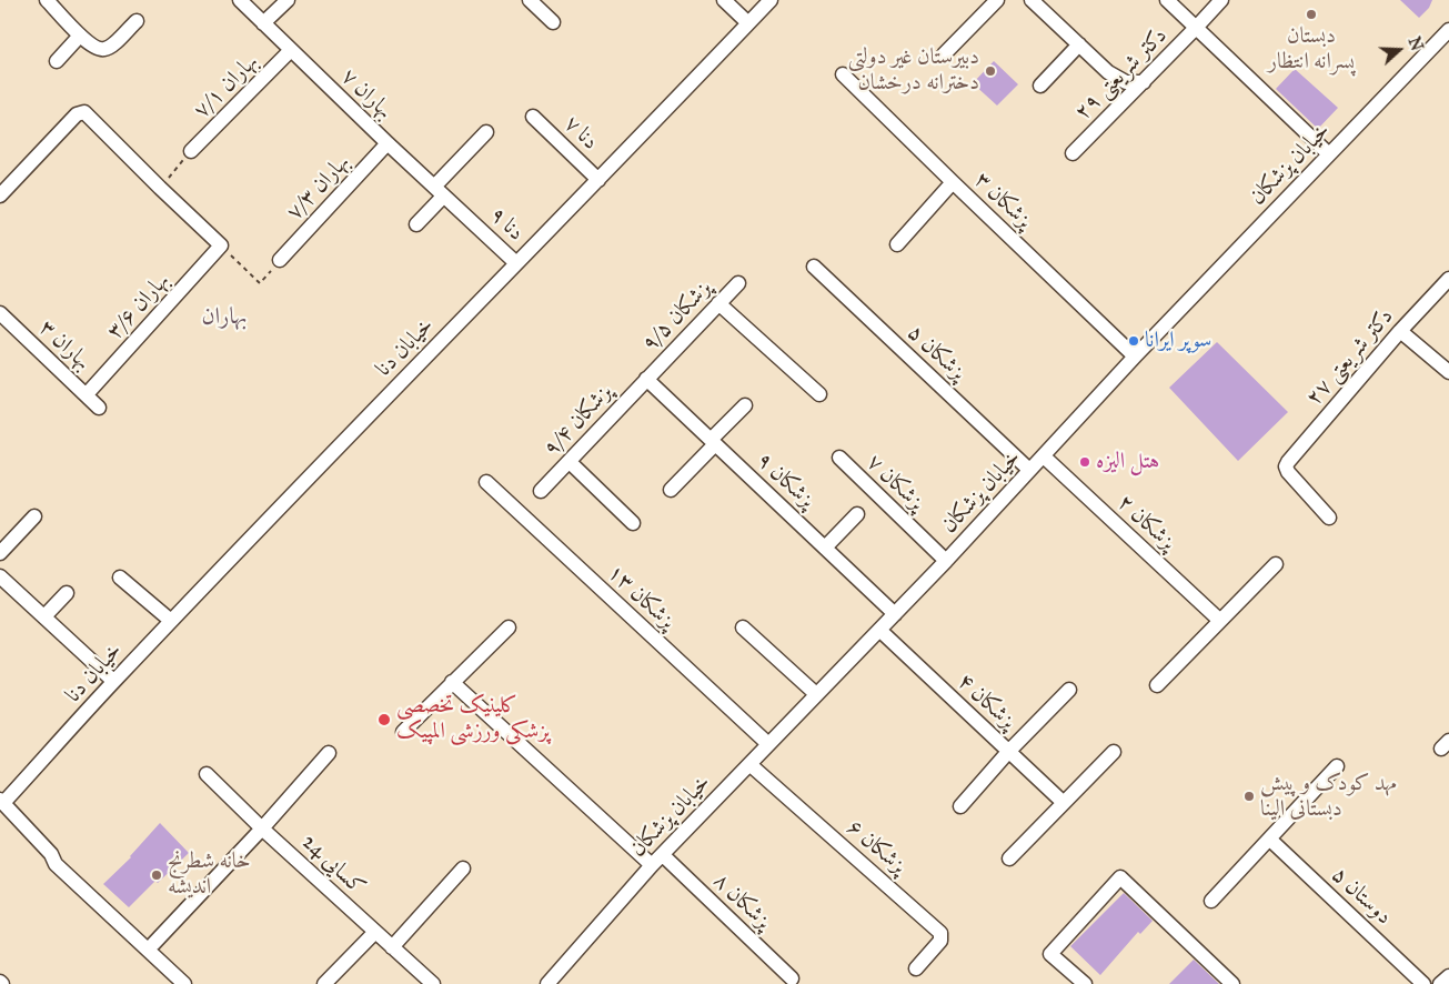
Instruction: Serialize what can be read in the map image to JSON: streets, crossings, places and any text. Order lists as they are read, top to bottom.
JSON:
{
  "streets": {
    "street": [
      "۲۹ دکتر شریعتی",
      "۷/۱ بهاران",
      "۷ بهاران",
      "۷ دنا",
      "خیابان پزشکان",
      "۷/۳ بهاران",
      "۳ پزشکان",
      "۹ دنا",
      "۳/۶ بهاران",
      "۹/۵ پزشکان",
      "۳ بهاران",
      "خیابان دنا",
      "۵ پزشکان",
      "۲۷ دکتر شریعتی",
      "۹/۴ پزشکان",
      "۹ پزشکان",
      "۷ پزشکان",
      "۲ پزشکان",
      "۱۳ پزشکان",
      "۴ پزشکان",
      "۶ پزشکان",
      "کسایی 24",
      "۵ دوستان",
      "۸ پزشکان"
    ]
  },
  "crossings": [
    ["۷/۱ بهاران", "۷ بهاران"],
    ["۷ بهاران", "۷/۳ بهاران"],
    ["۷ بهاران", "۹ دنا"],
    ["۷ دنا", "خیابان دنا"],
    ["خیابان پزشکان", "۳ پزشکان"],
    ["خیابان پزشکان", "۵ پزشکان"],
    ["خیابان پزشکان", "۹ پزشکان"],
    ["خیابان پزشکان", "۷ پزشکان"],
    ["خیابان پزشکان", "۲ پزشکان"],
    ["خیابان پزشکان", "۱۳ پزشکان"],
    ["خیابان پزشکان", "۴ پزشکان"],
    ["خیابان پزشکان", "۶ پزشکان"],
    ["خیابان پزشکان", "۸ پزشکان"],
    ["۹ دنا", "خیابان دنا"],
    ["۳/۶ بهاران", "۳ بهاران"],
    ["۹/۵ پزشکان", "۹/۴ پزشکان"],
    ["۹/۵ پزشکان", "۹ پزشکان"],
    ["۹/۴ پزشکان", "۹ پزشکان"]
  ],
  "districts": ["بهاران"],
  "places": [
    "دبستان پسرانه انتظار",
    "دبیرستان غیر دولتی دخترانه درخشان",
    "سوپر ایرانا",
    "هتل الیزه",
    "کلینیک تخصصی پزشکی ورزشی المپیک",
    "مهد کودک و پیش دبستانی الینا",
    "خانه شطرنج اندیشه"
  ],
  "north": "right"
}
